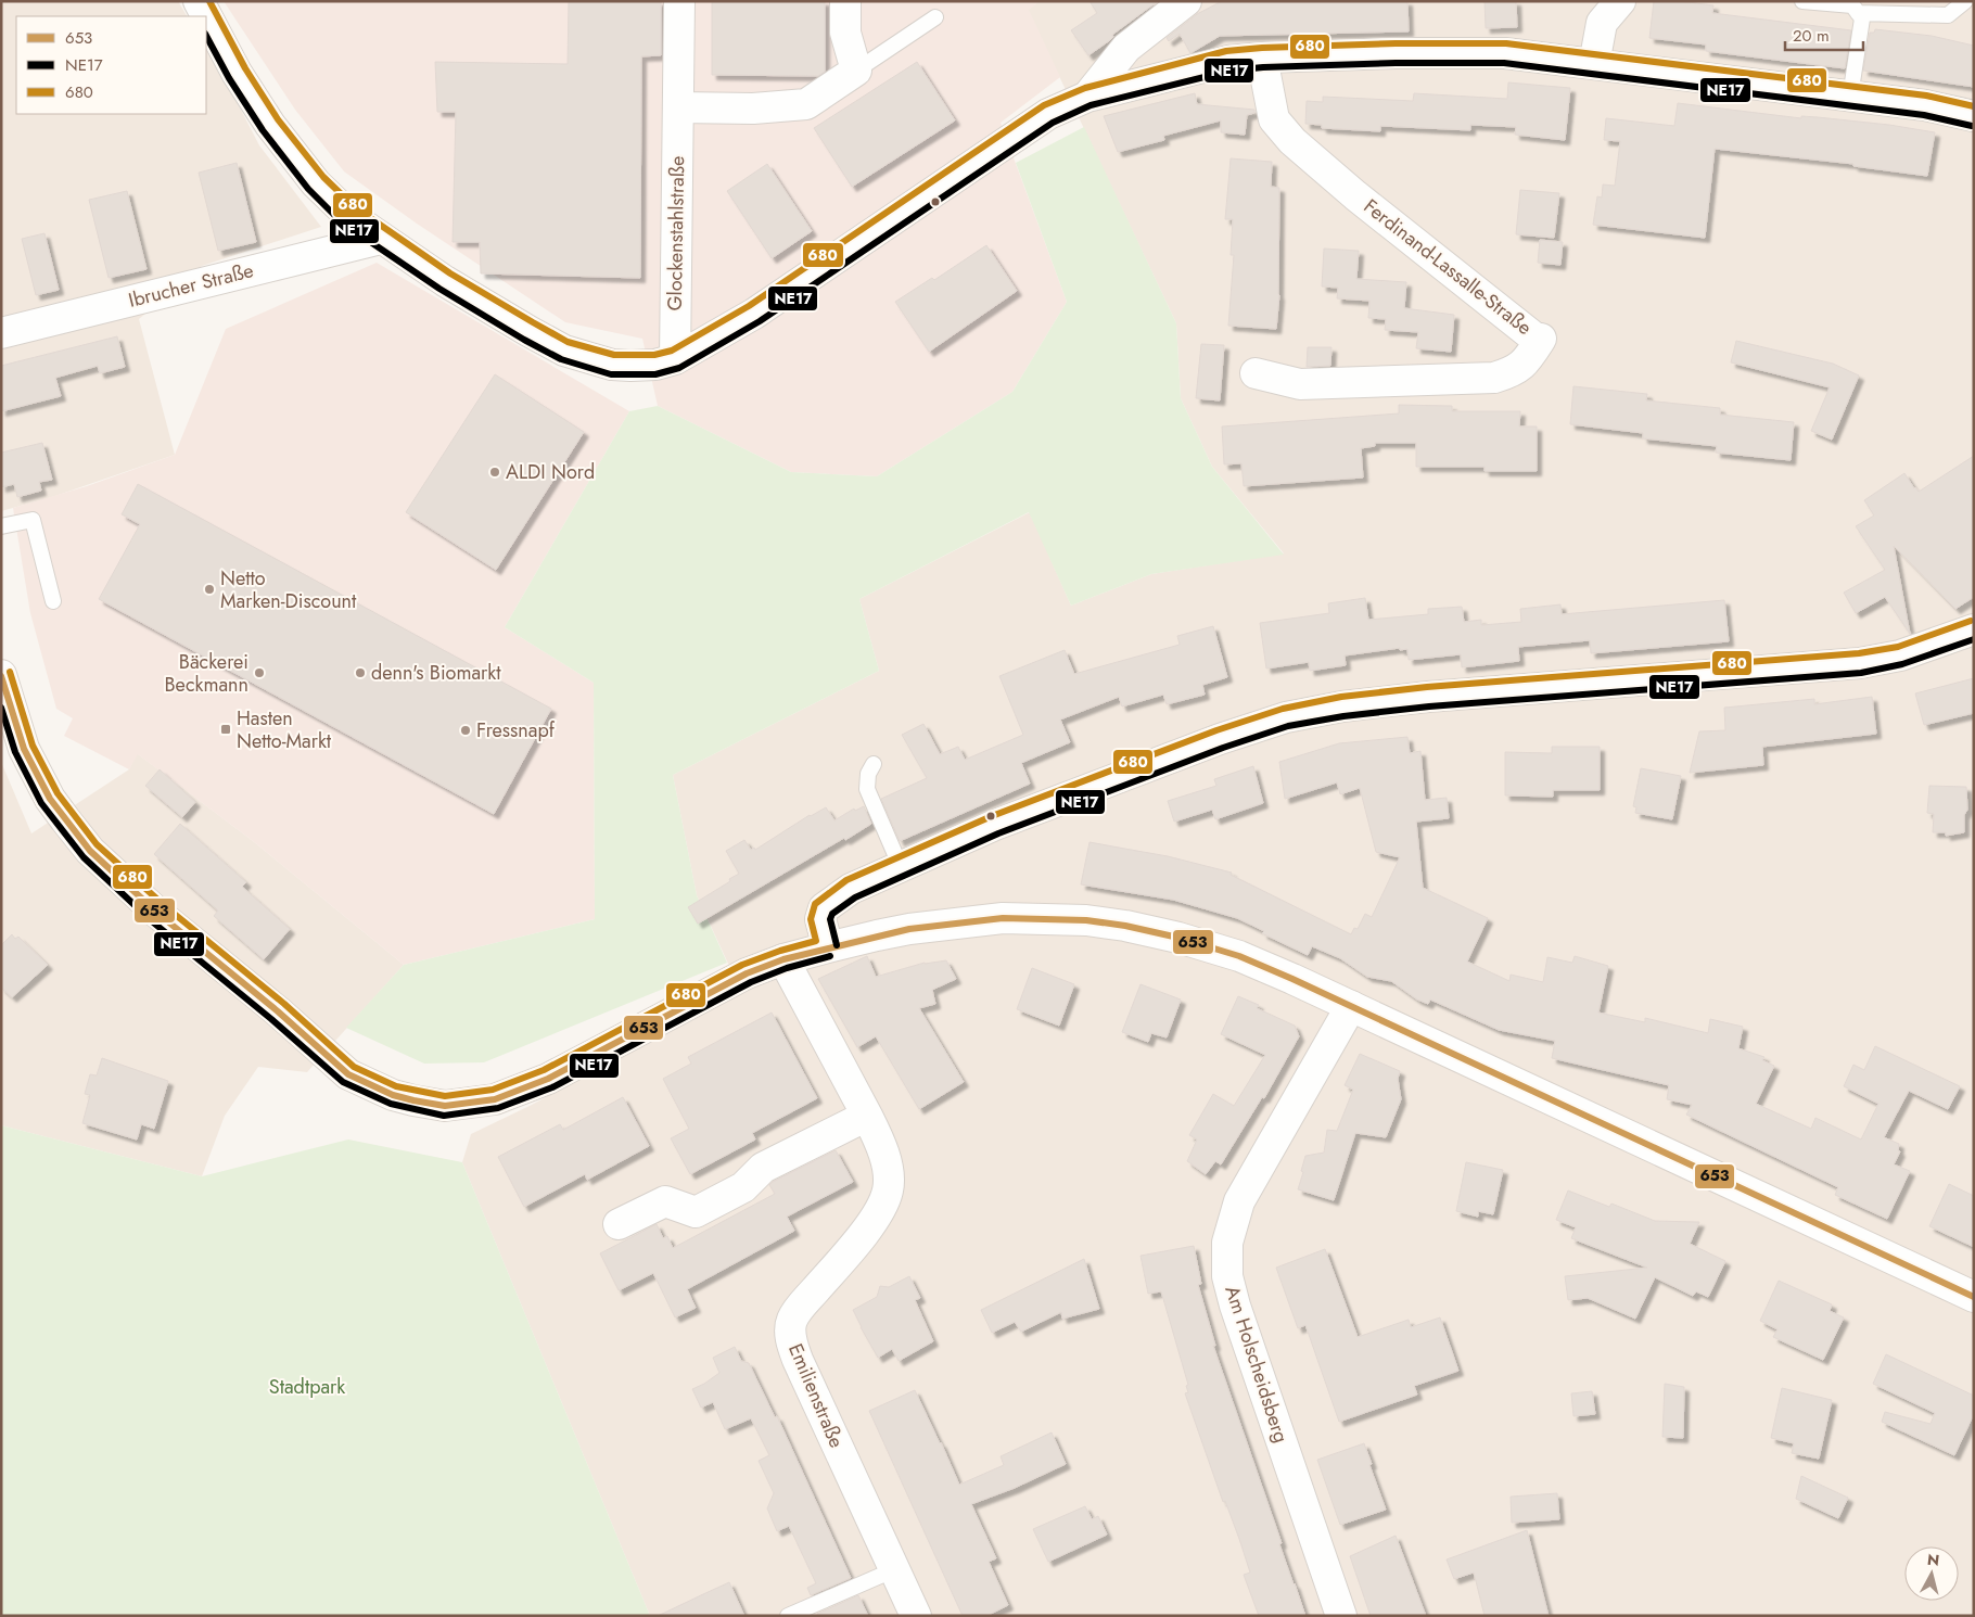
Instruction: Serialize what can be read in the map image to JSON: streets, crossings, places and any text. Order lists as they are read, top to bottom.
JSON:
{
  "streets": {
    "street": [
      "Glockenstahlstraße",
      "Ferdinand-Lassalle-Straße",
      "Ibrucher Straße",
      "Am Holscheidsberg",
      "Emilienstraße"
    ]
  },
  "parks": ["Stadtpark"],
  "places": {
    "other": [
      "ALDI Nord",
      "Netto Marken-Discount",
      "Bäckerei Beckmann",
      "denn's Biomarkt",
      "Fressnapf"
    ],
    "transit": ["Hasten Netto-Markt"]
  },
  "lines": ["transit line 680", "transit line NE17", "transit line 653"],
  "legend": ["653", "NE17", "680"],
  "scale_bar": "20 m",
  "north": "top"
}
